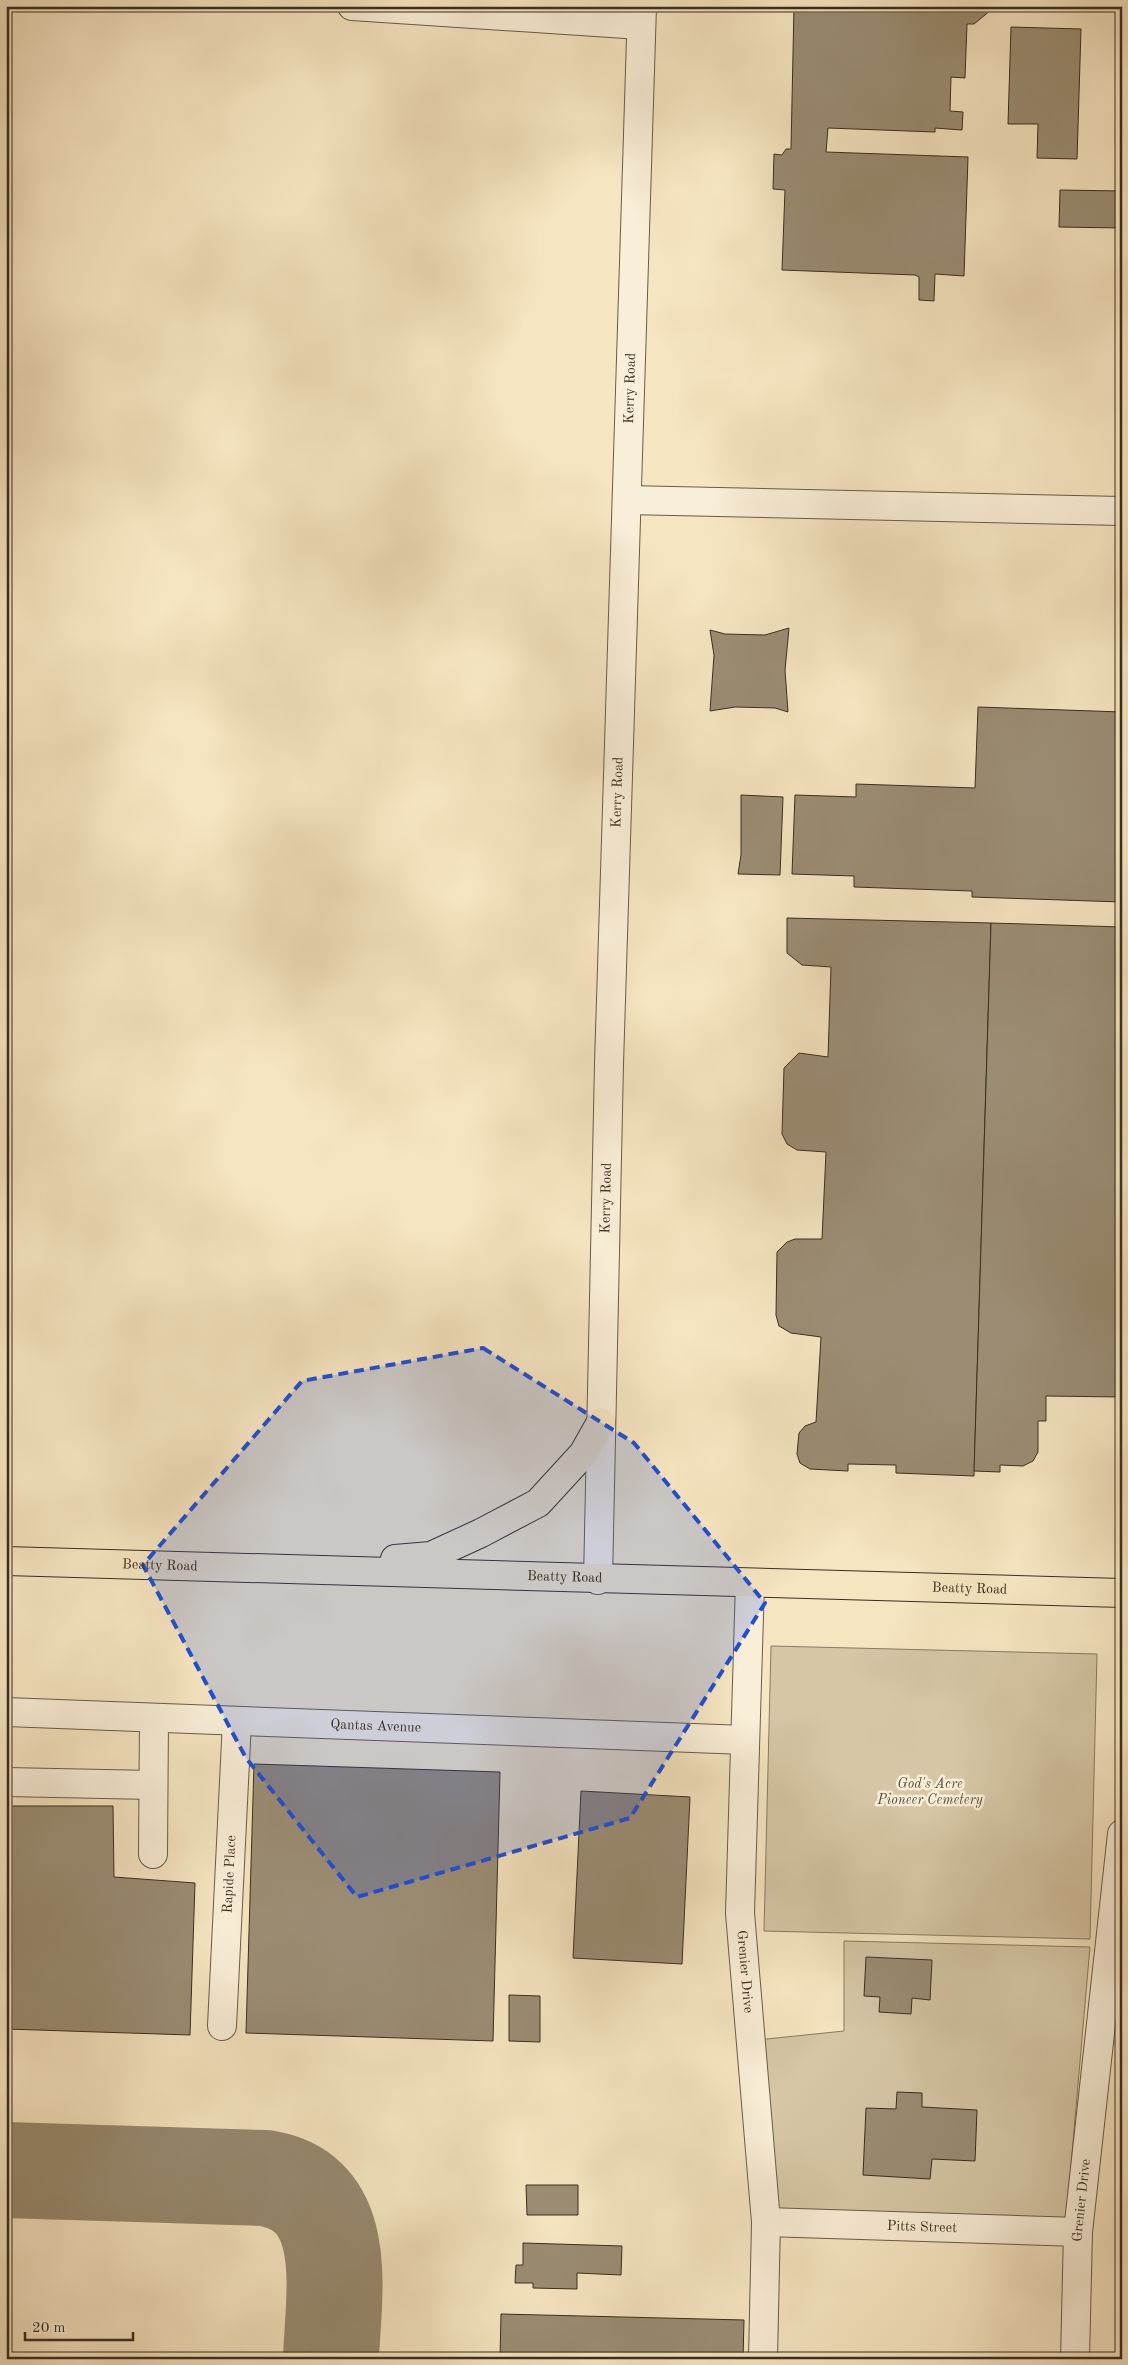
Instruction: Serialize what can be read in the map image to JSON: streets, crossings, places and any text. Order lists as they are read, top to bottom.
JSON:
{
  "streets": {
    "main road": ["Beatty Road"],
    "street": [
      "Kerry Road",
      "Qantas Avenue",
      "Rapide Place",
      "Grenier Drive",
      "Pitts Street"
    ]
  },
  "crossings": [
    ["Kerry Road", "Beatty Road"],
    ["Beatty Road", "Grenier Drive"],
    ["Qantas Avenue", "Rapide Place"],
    ["Qantas Avenue", "Grenier Drive"],
    ["Grenier Drive", "Pitts Street"]
  ],
  "parks": ["God's Acre Pioneer Cemetery"],
  "scale_bar": "20 m"
}
